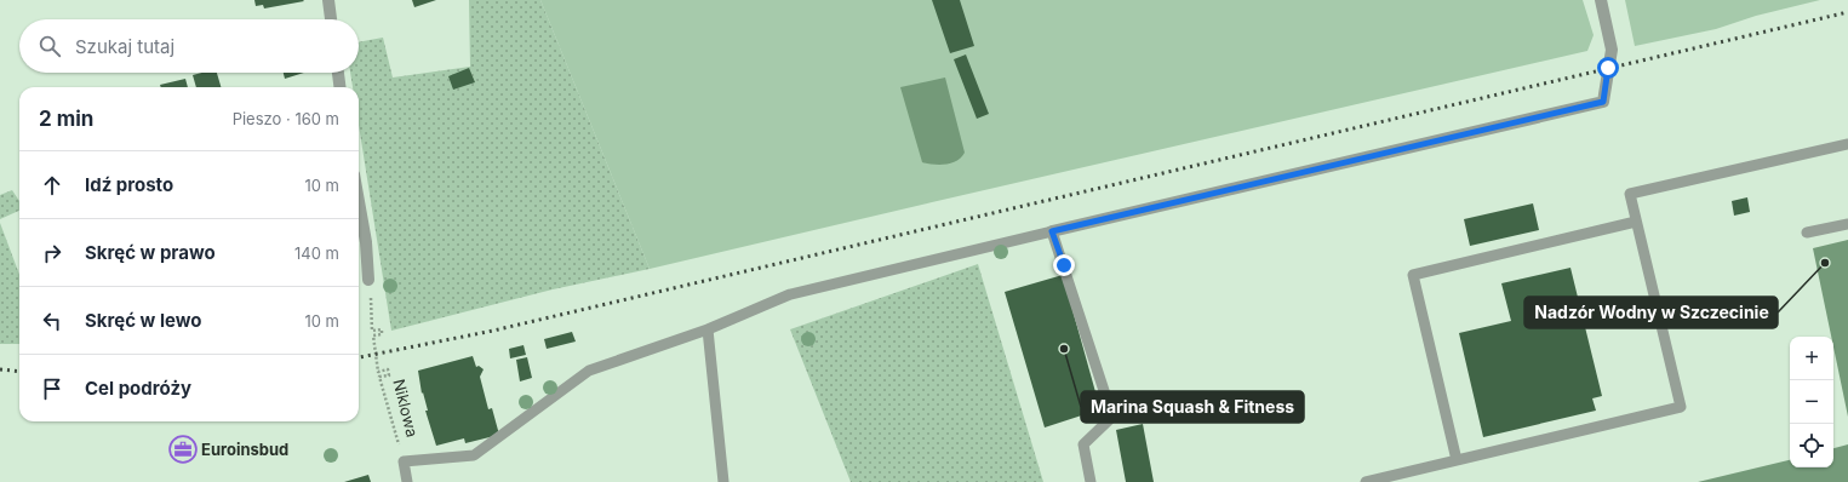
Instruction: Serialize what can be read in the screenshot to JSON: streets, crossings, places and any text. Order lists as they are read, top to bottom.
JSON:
{
  "streets": {
    "lane": ["Niklowa"]
  },
  "places": {
    "other": ["Nadzór Wodny w Szczecinie", "Marina Squash & Fitness"],
    "office": ["Euroinsbud"]
  },
  "page": {
    "search": "Szukaj tutaj",
    "heading": ["2 min", "Pieszo · 160 m"],
    "list": [
      ["Idź prosto", "10 m"],
      ["Skręć w prawo", "140 m"],
      ["Skręć w lewo", "10 m"],
      "Cel podróży"
    ],
    "map_buttons": ["+", "−"]
  }
}
